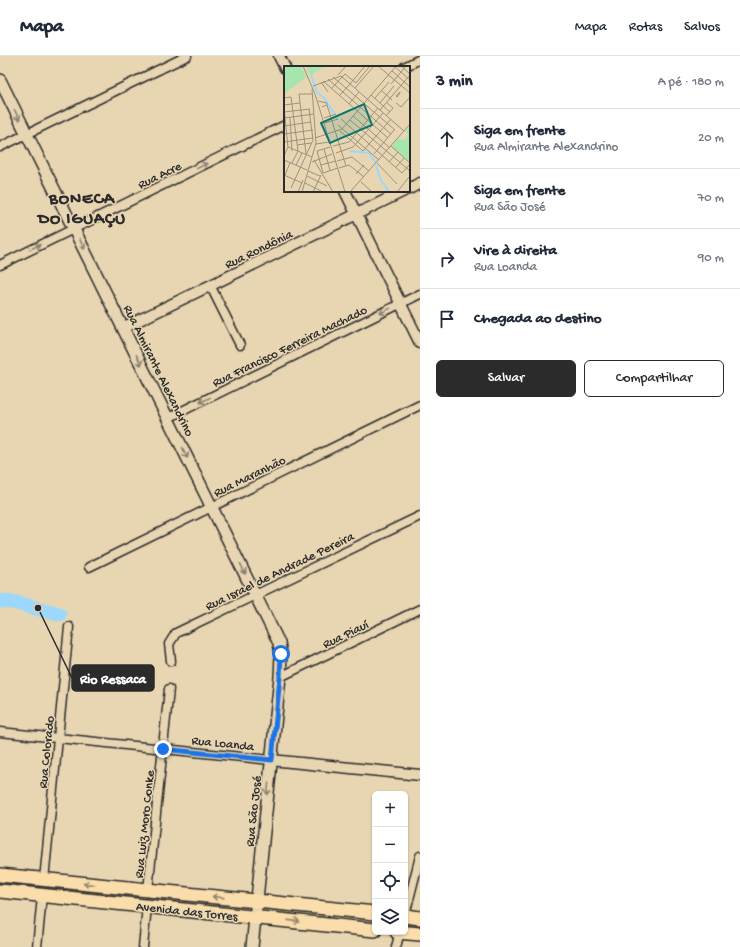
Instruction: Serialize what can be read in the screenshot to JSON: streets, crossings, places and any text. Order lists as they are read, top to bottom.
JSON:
{
  "streets": {
    "highway": ["Avenida das Torres"],
    "main road": ["Rua Almirante Alexandrino", "Rua São José"],
    "street": [
      "Rua Acre",
      "Rua Rondônia",
      "Rua Francisco Ferreira Machado",
      "Rua Maranhão",
      "Rua Israel de Andrade Pereira",
      "Rua Piauí",
      "Rua Loanda",
      "Rua Colorado",
      "Rua Luiz Moro Conke"
    ]
  },
  "crossings": [
    ["Rua Acre", "Rua Almirante Alexandrino"],
    ["Rua Rondônia", "Rua Almirante Alexandrino"],
    ["Rua Francisco Ferreira Machado", "Rua Almirante Alexandrino"],
    ["Rua Almirante Alexandrino", "Rua Maranhão"],
    ["Rua Almirante Alexandrino", "Rua Israel de Andrade Pereira"],
    ["Rua Almirante Alexandrino", "Rua Piauí"],
    ["Rua Almirante Alexandrino", "Rua São José"],
    ["Rua Piauí", "Rua São José"],
    ["Rua Loanda", "Rua Colorado"],
    ["Rua Loanda", "Rua São José"],
    ["Rua Loanda", "Rua Luiz Moro Conke"],
    ["Rua Colorado", "Avenida das Torres"],
    ["Rua São José", "Avenida das Torres"],
    ["Rua Luiz Moro Conke", "Avenida das Torres"]
  ],
  "one_way": [
    "Rua Acre",
    "Rua Francisco Ferreira Machado",
    "Rua Almirante Alexandrino",
    "Rua São José"
  ],
  "districts": ["BONECA DO IGUAÇU"],
  "places": ["Rio Ressaca"],
  "page": {
    "header": "Mapa",
    "nav": ["Mapa", "Rotas", "Salvos"],
    "heading": ["3 min", "A pé · 180 m"],
    "list": [
      ["Siga em frente", "Rua Almirante Alexandrino", "20 m"],
      ["Siga em frente", "Rua São José", "70 m"],
      ["Vire à direita", "Rua Loanda", "90 m"],
      "Chegada ao destino"
    ],
    "buttons": ["Salvar", "Compartilhar"],
    "map_buttons": ["+", "−"]
  }
}
